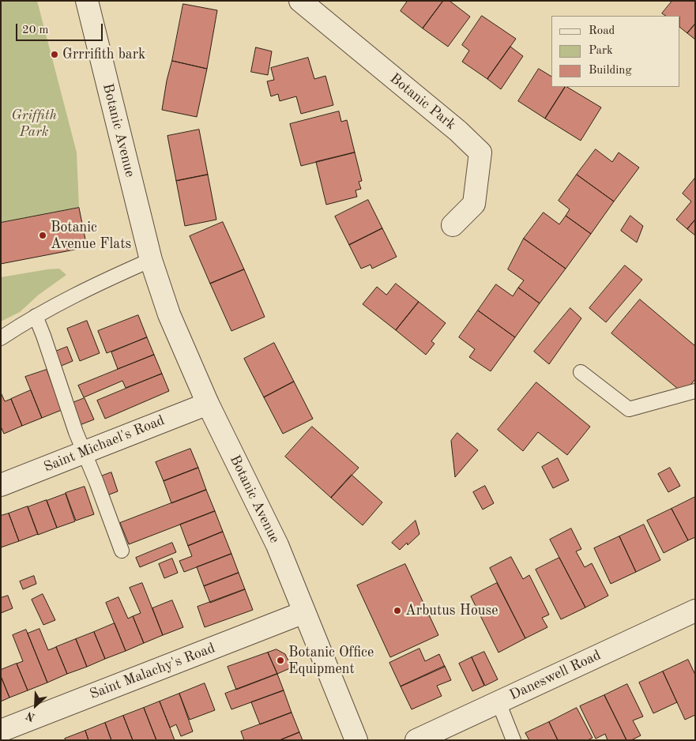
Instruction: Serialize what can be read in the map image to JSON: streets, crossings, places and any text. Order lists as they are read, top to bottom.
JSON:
{
  "streets": {
    "street": [
      "Botanic Park",
      "Botanic Avenue",
      "Saint Michael's Road",
      "Saint Malachy's Road",
      "Daneswell Road"
    ]
  },
  "crossings": [
    ["Botanic Avenue", "Saint Michael's Road"],
    ["Botanic Avenue", "Saint Malachy's Road"]
  ],
  "parks": ["Griffith Park"],
  "places": [
    "Grrrifith bark",
    "Botanic Avenue Flats",
    "Arbutus House",
    "Botanic Office Equipment"
  ],
  "legend": ["Road", "Park", "Building"],
  "scale_bar": "20 m",
  "north": "bottom left"
}
